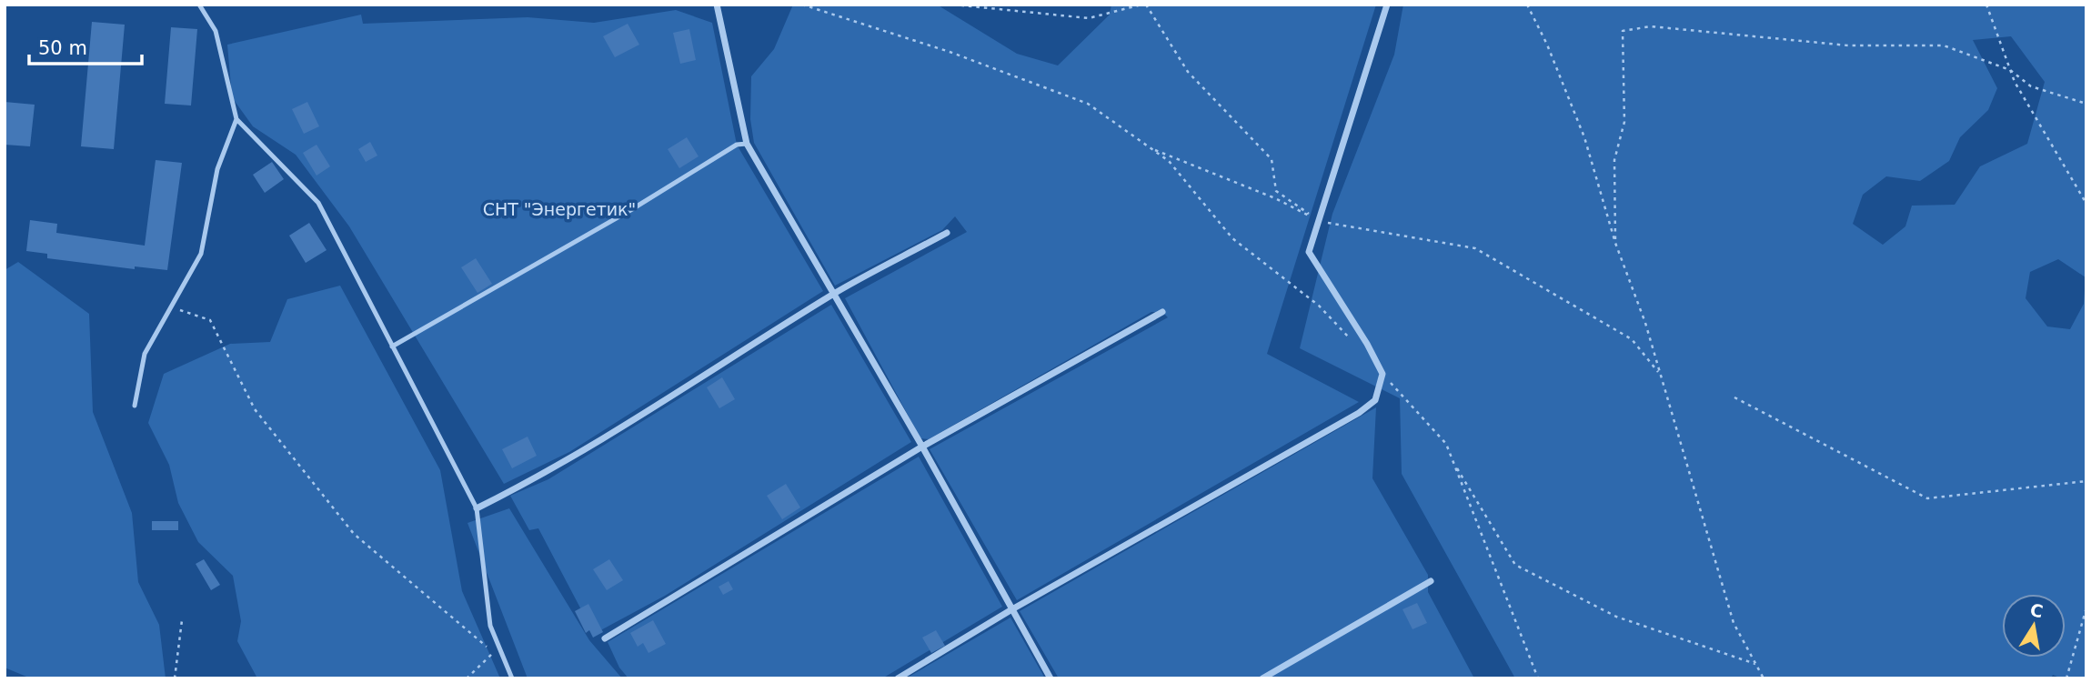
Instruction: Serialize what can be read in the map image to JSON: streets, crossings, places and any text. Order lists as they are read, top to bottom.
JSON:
{
  "parks": ["СНТ \"Энергетик\""],
  "scale_bar": "50 m",
  "north": "top"
}
